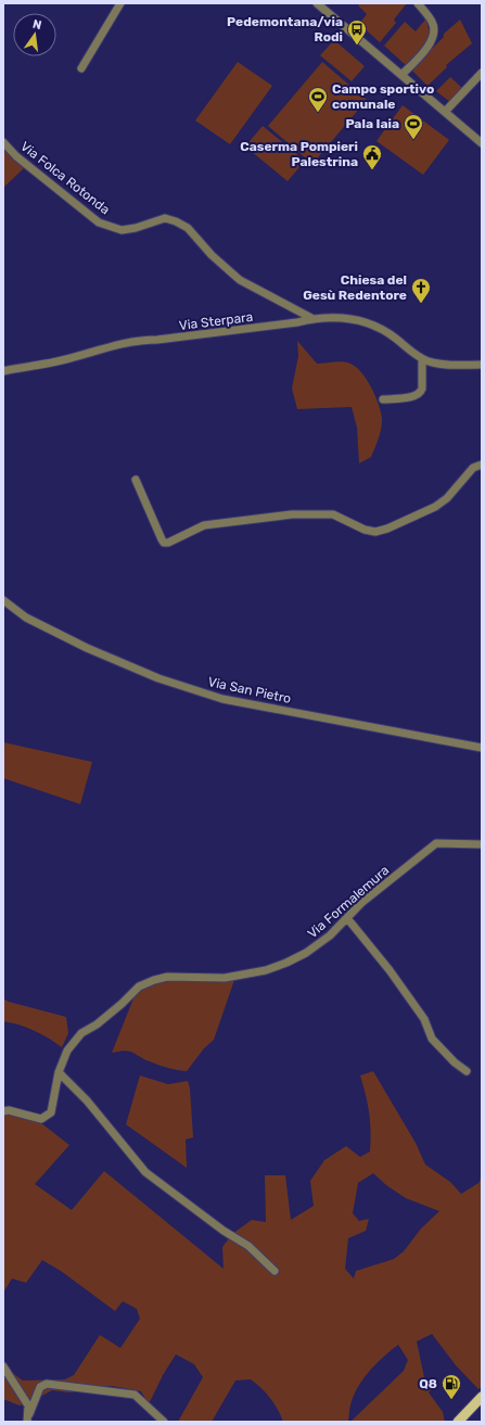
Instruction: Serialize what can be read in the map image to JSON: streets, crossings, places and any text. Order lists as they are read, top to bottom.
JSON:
{
  "streets": {
    "street": [
      "Via Folca Rotonda",
      "Via Sterpara",
      "Via San Pietro",
      "Via Formalemura"
    ]
  },
  "crossings": [
    ["Via Folca Rotonda", "Via Sterpara"]
  ],
  "places": {
    "bus stop": ["Pedemontana/via Rodi"],
    "sports": ["Campo sportivo comunale", "Pala Iaia"],
    "public building": ["Caserma Pompieri Palestrina"],
    "church": ["Chiesa del Gesù Redentore"],
    "fuel station": ["Q8"]
  },
  "north": "top"
}
